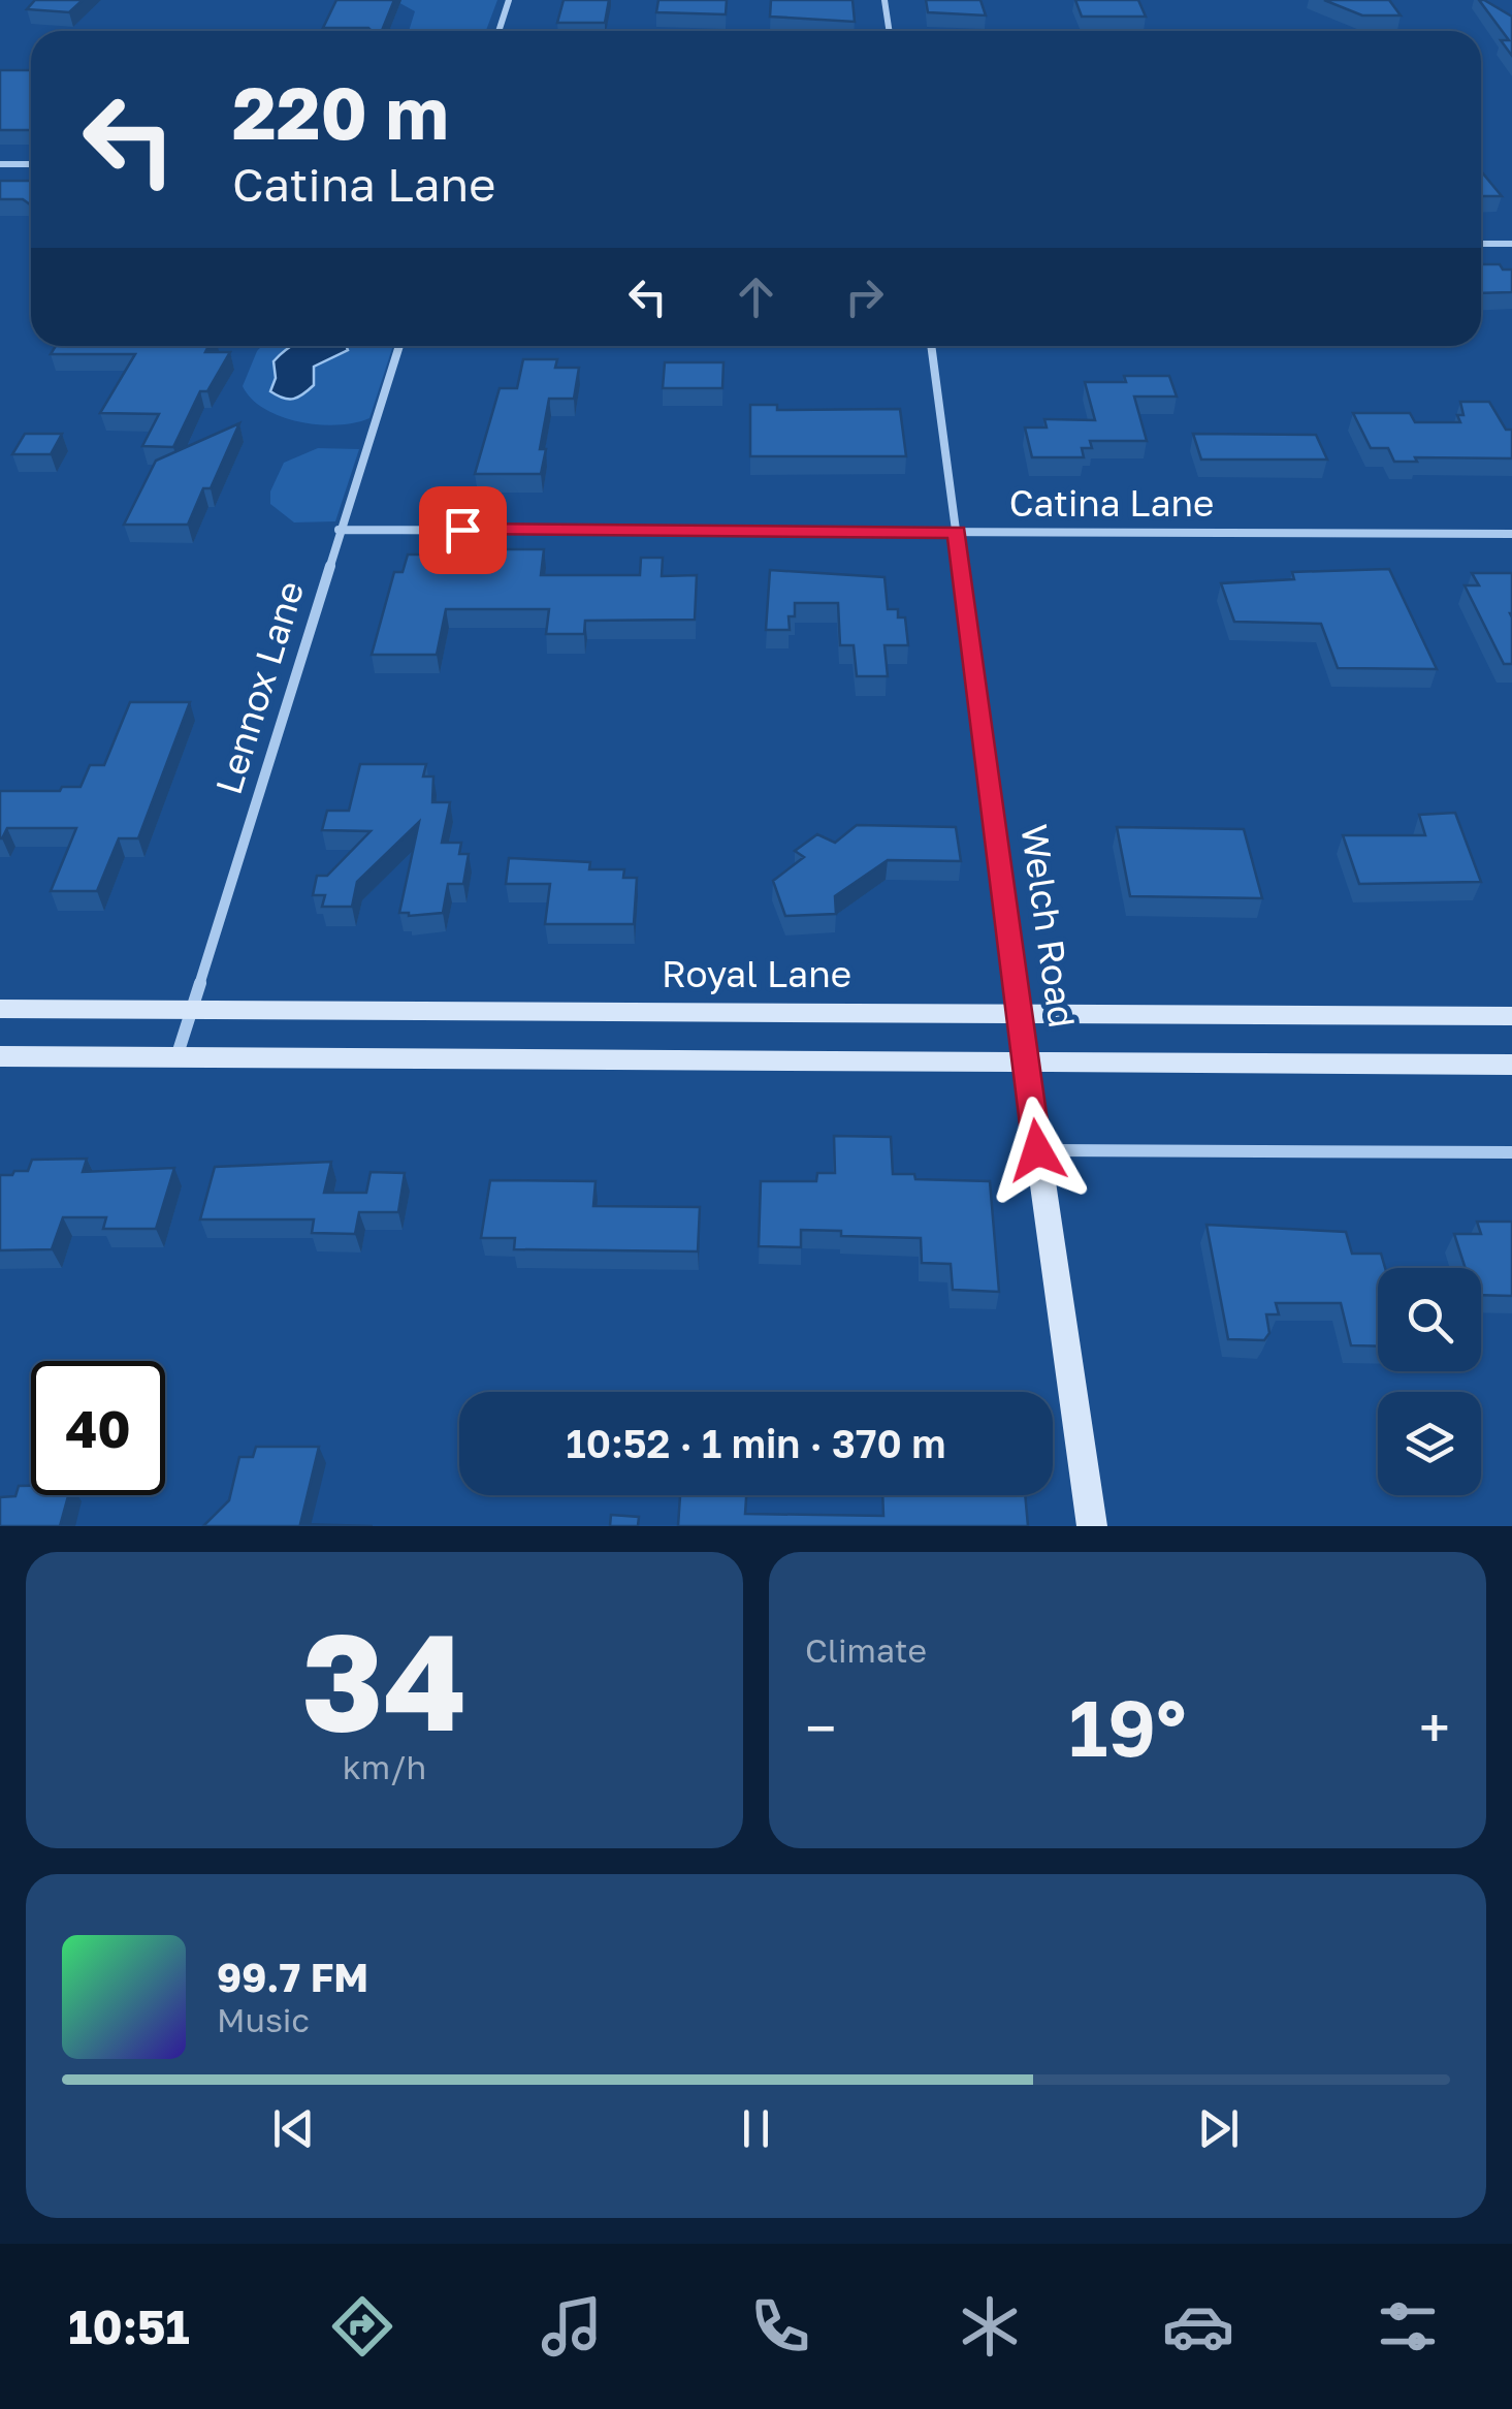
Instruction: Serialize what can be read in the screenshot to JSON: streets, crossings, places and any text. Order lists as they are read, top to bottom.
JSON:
{
  "streets": {
    "main road": ["Welch Road", "Royal Lane"],
    "street": ["Catina Lane", "Lennox Lane"]
  },
  "crossings": [
    ["Catina Lane", "Lennox Lane"],
    ["Catina Lane", "Welch Road"],
    ["Lennox Lane", "Royal Lane"],
    ["Welch Road", "Royal Lane"]
  ],
  "page": {
    "turn": ["220 m", "Catina Lane"],
    "limit": "40",
    "trip": "10:52 · 1 min · 370 m",
    "tile": [
      ["34", "km/h"],
      "Climate"
    ],
    "heat": ["−", "19°", "+"],
    "song": ["99.7 FM", "Music"],
    "tabs": "10:51"
  }
}
